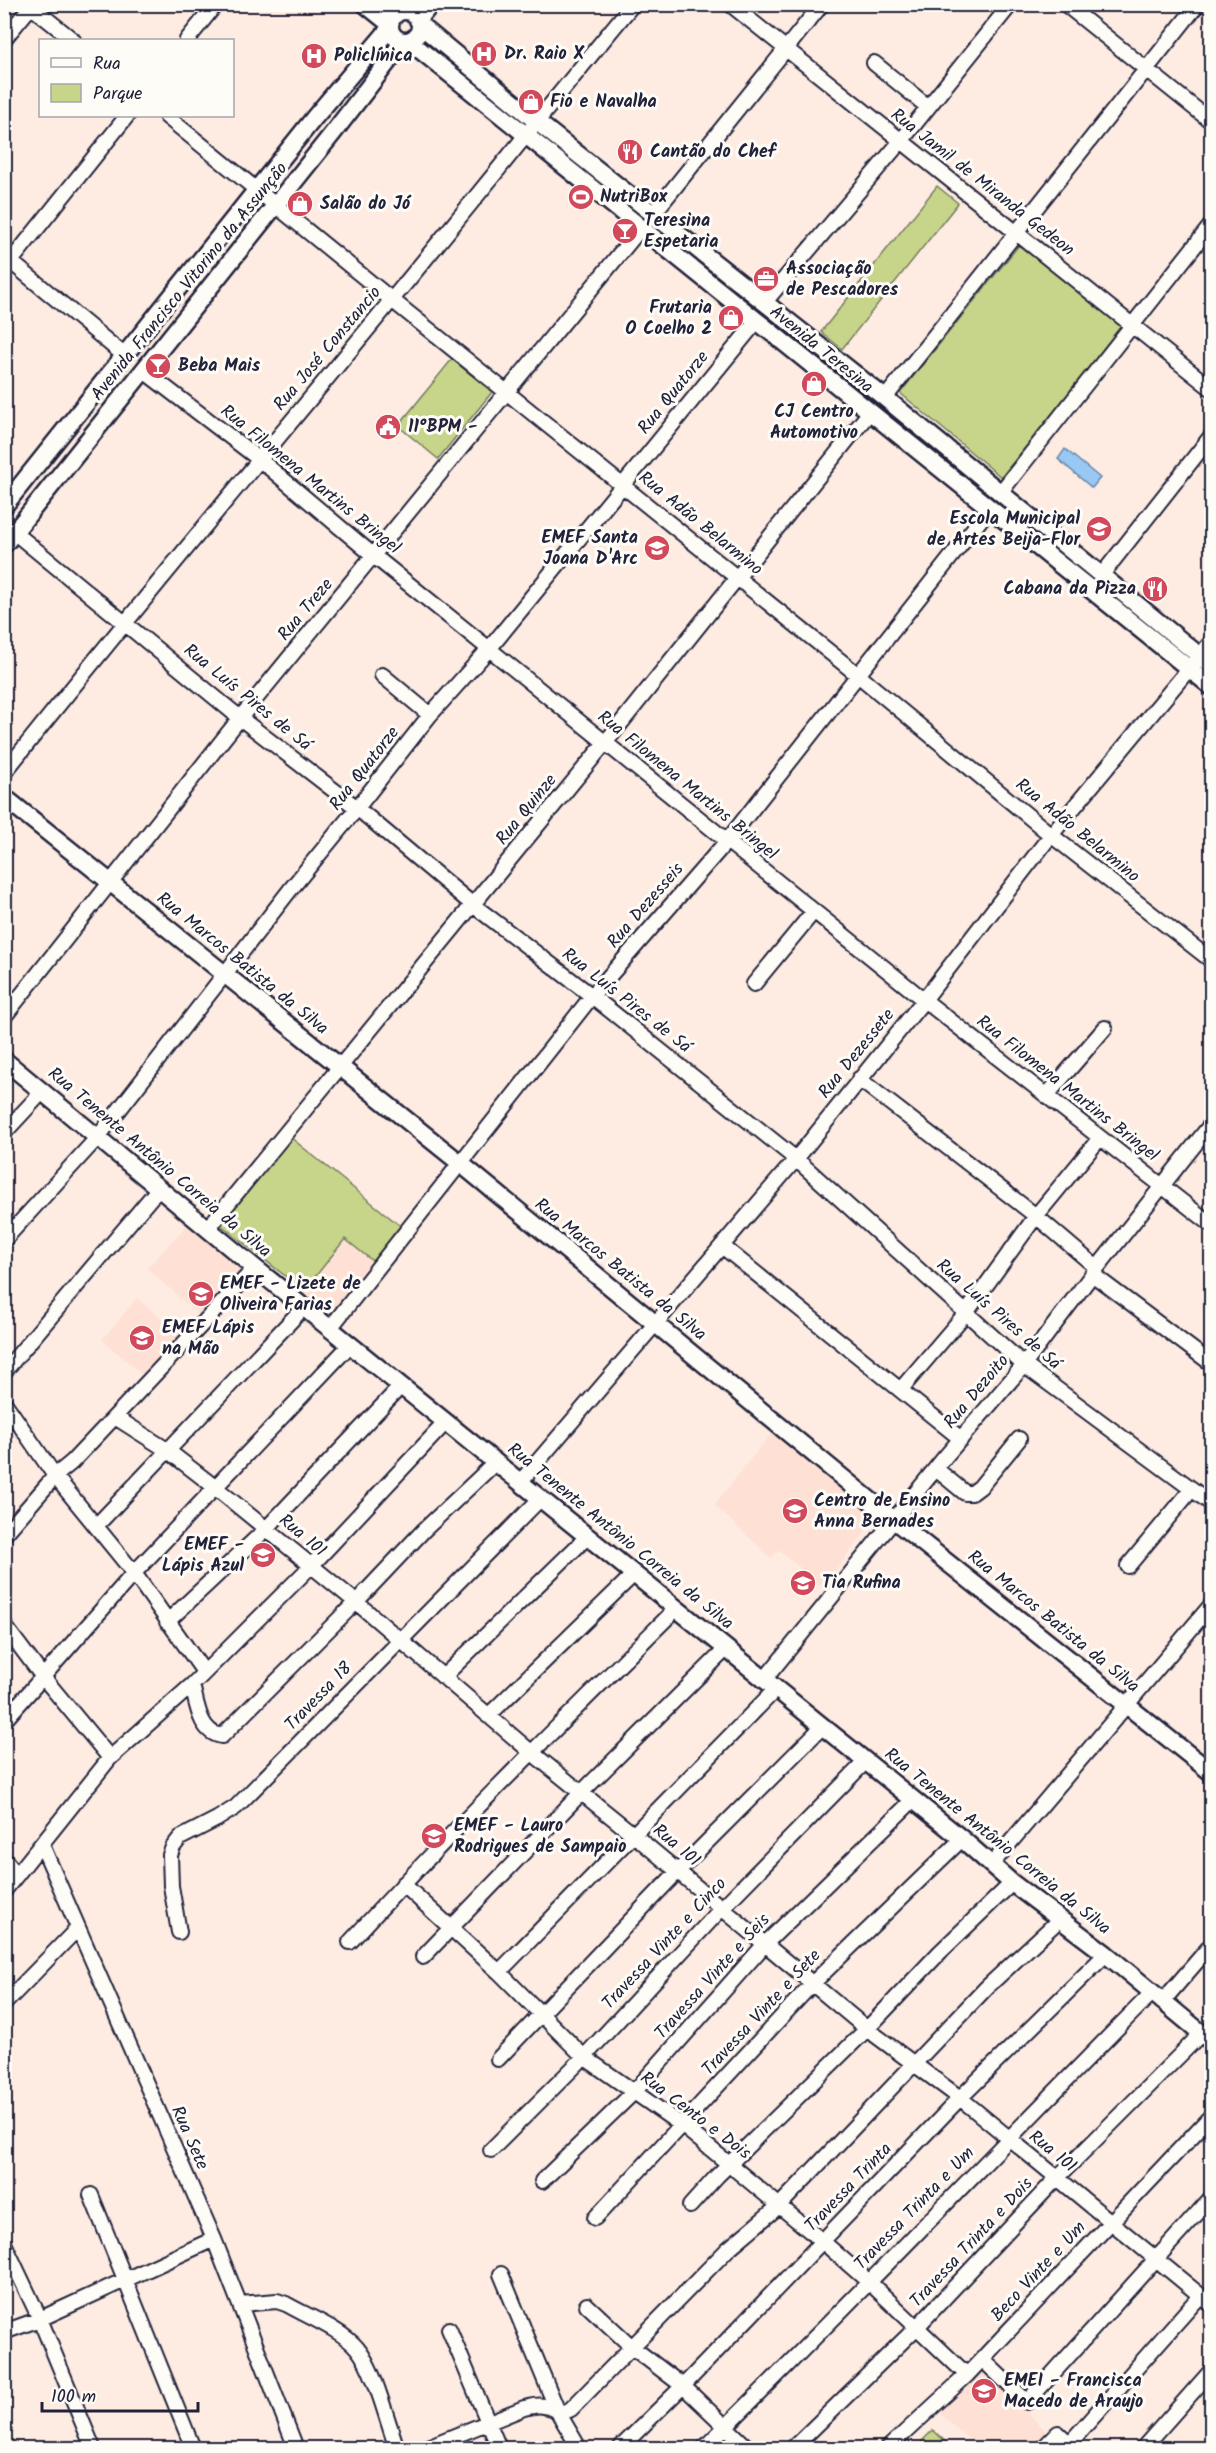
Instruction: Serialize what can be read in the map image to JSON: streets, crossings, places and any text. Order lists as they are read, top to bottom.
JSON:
{
  "streets": {
    "main road": [
      "Avenida Francisco Vitorino da Assunção",
      "Avenida Teresina",
      "Rua Marcos Batista da Silva",
      "Rua Tenente Antônio Correia da Silva"
    ],
    "street": [
      "Rua Jamil de Miranda Gedeon",
      "Rua José Constancio",
      "Rua Quatorze",
      "Rua Filomena Martins Bringel",
      "Rua Adão Belarmino",
      "Rua Treze",
      "Rua Luís Pires de Sá",
      "Rua Quinze",
      "Rua Dezesseis",
      "Rua Dezessete",
      "Rua Dezoito",
      "Rua 101",
      "Travessa 18",
      "Travessa Vinte e Cinco",
      "Travessa Vinte e Seis",
      "Travessa Vinte e Sete",
      "Rua Cento e Dois",
      "Rua Sete",
      "Travessa Trinta",
      "Travessa Trinta e Um",
      "Travessa Trinta e Dois",
      "Beco Vinte e Um"
    ]
  },
  "crossings": [
    ["Avenida Francisco Vitorino da Assunção", "Avenida Teresina"],
    ["Avenida Francisco Vitorino da Assunção", "Rua Filomena Martins Bringel"],
    ["Avenida Francisco Vitorino da Assunção", "Rua Adão Belarmino"],
    ["Avenida Francisco Vitorino da Assunção", "Rua Luís Pires de Sá"],
    ["Rua José Constancio", "Avenida Teresina"],
    ["Rua José Constancio", "Rua Filomena Martins Bringel"],
    ["Rua José Constancio", "Rua Adão Belarmino"],
    ["Rua José Constancio", "Rua Luís Pires de Sá"],
    ["Avenida Teresina", "Rua Quatorze"],
    ["Avenida Teresina", "Rua Treze"],
    ["Avenida Teresina", "Rua Quinze"],
    ["Avenida Teresina", "Rua Dezesseis"],
    ["Avenida Teresina", "Rua Dezessete"],
    ["Rua Quatorze", "Rua Filomena Martins Bringel"],
    ["Rua Quatorze", "Rua Adão Belarmino"],
    ["Rua Quatorze", "Rua Luís Pires de Sá"],
    ["Rua Quatorze", "Rua Marcos Batista da Silva"],
    ["Rua Quatorze", "Rua Tenente Antônio Correia da Silva"],
    ["Rua Filomena Martins Bringel", "Rua Treze"],
    ["Rua Filomena Martins Bringel", "Rua Quinze"],
    ["Rua Filomena Martins Bringel", "Rua Dezesseis"],
    ["Rua Filomena Martins Bringel", "Rua Dezessete"],
    ["Rua Filomena Martins Bringel", "Rua Dezoito"],
    ["Rua Adão Belarmino", "Rua Treze"],
    ["Rua Adão Belarmino", "Rua Quinze"],
    ["Rua Adão Belarmino", "Rua Dezesseis"],
    ["Rua Adão Belarmino", "Rua Dezessete"],
    ["Rua Treze", "Rua Luís Pires de Sá"],
    ["Rua Treze", "Rua Marcos Batista da Silva"],
    ["Rua Luís Pires de Sá", "Rua Quinze"],
    ["Rua Luís Pires de Sá", "Rua Dezesseis"],
    ["Rua Luís Pires de Sá", "Rua Dezessete"],
    ["Rua Luís Pires de Sá", "Rua Dezoito"],
    ["Rua Quinze", "Rua Marcos Batista da Silva"],
    ["Rua Quinze", "Rua Tenente Antônio Correia da Silva"],
    ["Rua Dezesseis", "Rua Marcos Batista da Silva"],
    ["Rua Dezesseis", "Rua Tenente Antônio Correia da Silva"],
    ["Rua Marcos Batista da Silva", "Rua Dezessete"],
    ["Rua Marcos Batista da Silva", "Rua Dezoito"],
    ["Rua Dezessete", "Rua Tenente Antônio Correia da Silva"],
    ["Rua Tenente Antônio Correia da Silva", "Rua Dezoito"],
    ["Rua Tenente Antônio Correia da Silva", "Travessa 18"],
    ["Rua Tenente Antônio Correia da Silva", "Travessa Vinte e Cinco"],
    ["Rua Tenente Antônio Correia da Silva", "Travessa Vinte e Seis"],
    ["Rua Tenente Antônio Correia da Silva", "Travessa Vinte e Sete"],
    ["Rua Tenente Antônio Correia da Silva", "Travessa Trinta"],
    ["Rua Tenente Antônio Correia da Silva", "Travessa Trinta e Um"],
    ["Rua Tenente Antônio Correia da Silva", "Travessa Trinta e Dois"],
    ["Rua Dezoito", "Rua 101"],
    ["Rua Dezoito", "Rua Cento e Dois"],
    ["Rua 101", "Travessa 18"],
    ["Rua 101", "Travessa Vinte e Cinco"],
    ["Rua 101", "Travessa Vinte e Seis"],
    ["Rua 101", "Travessa Vinte e Sete"],
    ["Rua 101", "Travessa Trinta"],
    ["Rua 101", "Travessa Trinta e Um"],
    ["Rua 101", "Travessa Trinta e Dois"],
    ["Rua 101", "Beco Vinte e Um"],
    ["Travessa Vinte e Cinco", "Rua Cento e Dois"],
    ["Travessa Vinte e Seis", "Rua Cento e Dois"],
    ["Travessa Vinte e Sete", "Rua Cento e Dois"],
    ["Rua Cento e Dois", "Travessa Trinta"],
    ["Rua Cento e Dois", "Travessa Trinta e Um"],
    ["Rua Cento e Dois", "Travessa Trinta e Dois"],
    ["Rua Cento e Dois", "Beco Vinte e Um"]
  ],
  "places": {
    "hospital": ["Dr. Raio X", "Policlínica"],
    "shop": [
      "Fio e Navalha",
      "Salão do Jó",
      "Frutaria O Coelho 2",
      "CJ Centro Automotivo"
    ],
    "restaurant": ["Cantão do Chef", "Cabana da Pizza"],
    "sports": ["NutriBox"],
    "bar": ["Teresina Espetaria", "Beba Mais"],
    "office": ["Associação de Pescadores"],
    "public building": ["11°BPM -"],
    "school or university": [
      "Escola Municipal de Artes Beija-Flor",
      "EMEF Santa Joana D'Arc",
      "EMEF - Lizete de Oliveira Farias",
      "EMEF Lápis na Mão",
      "Centro de Ensino Anna Bernades",
      "EMEF - Lápis Azul",
      "Tia Rufina",
      "EMEF - Lauro Rodrigues de Sampaio",
      "EMEI - Francisca Macedo de Araujo"
    ]
  },
  "legend": ["Rua", "Parque"],
  "scale_bar": "100 m"
}
